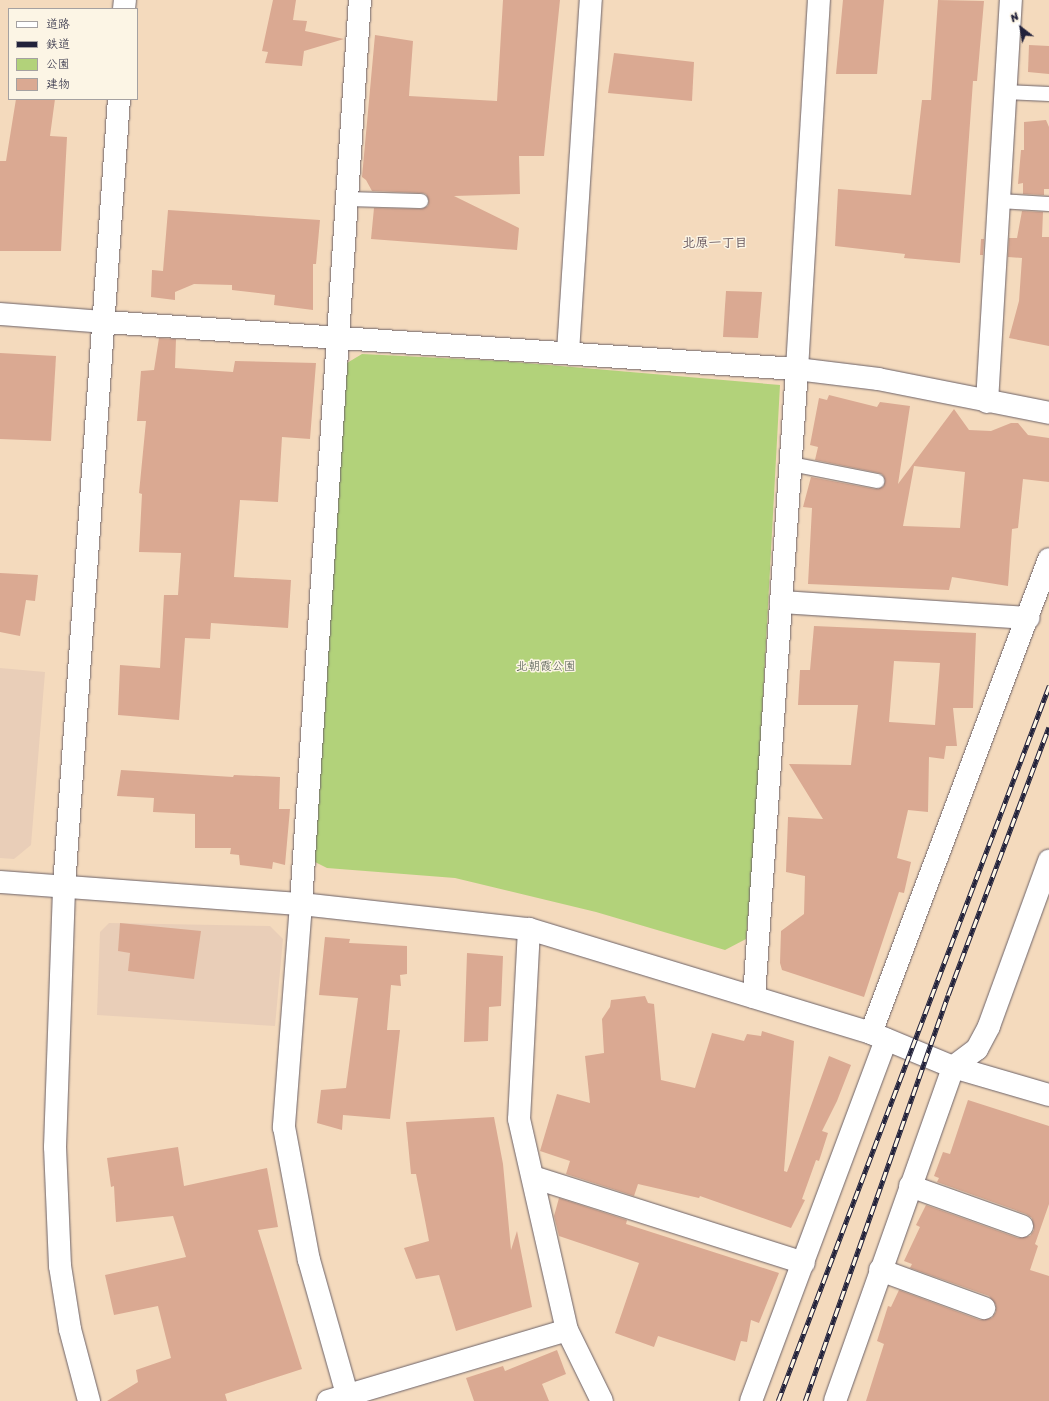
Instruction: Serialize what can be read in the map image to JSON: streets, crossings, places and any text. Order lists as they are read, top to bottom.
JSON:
{
  "districts": ["北原一丁目"],
  "parks": ["北朝霞公園"],
  "legend": [
    "道路",
    "鉄道",
    "公園",
    "建物"
  ],
  "north": "top left"
}
